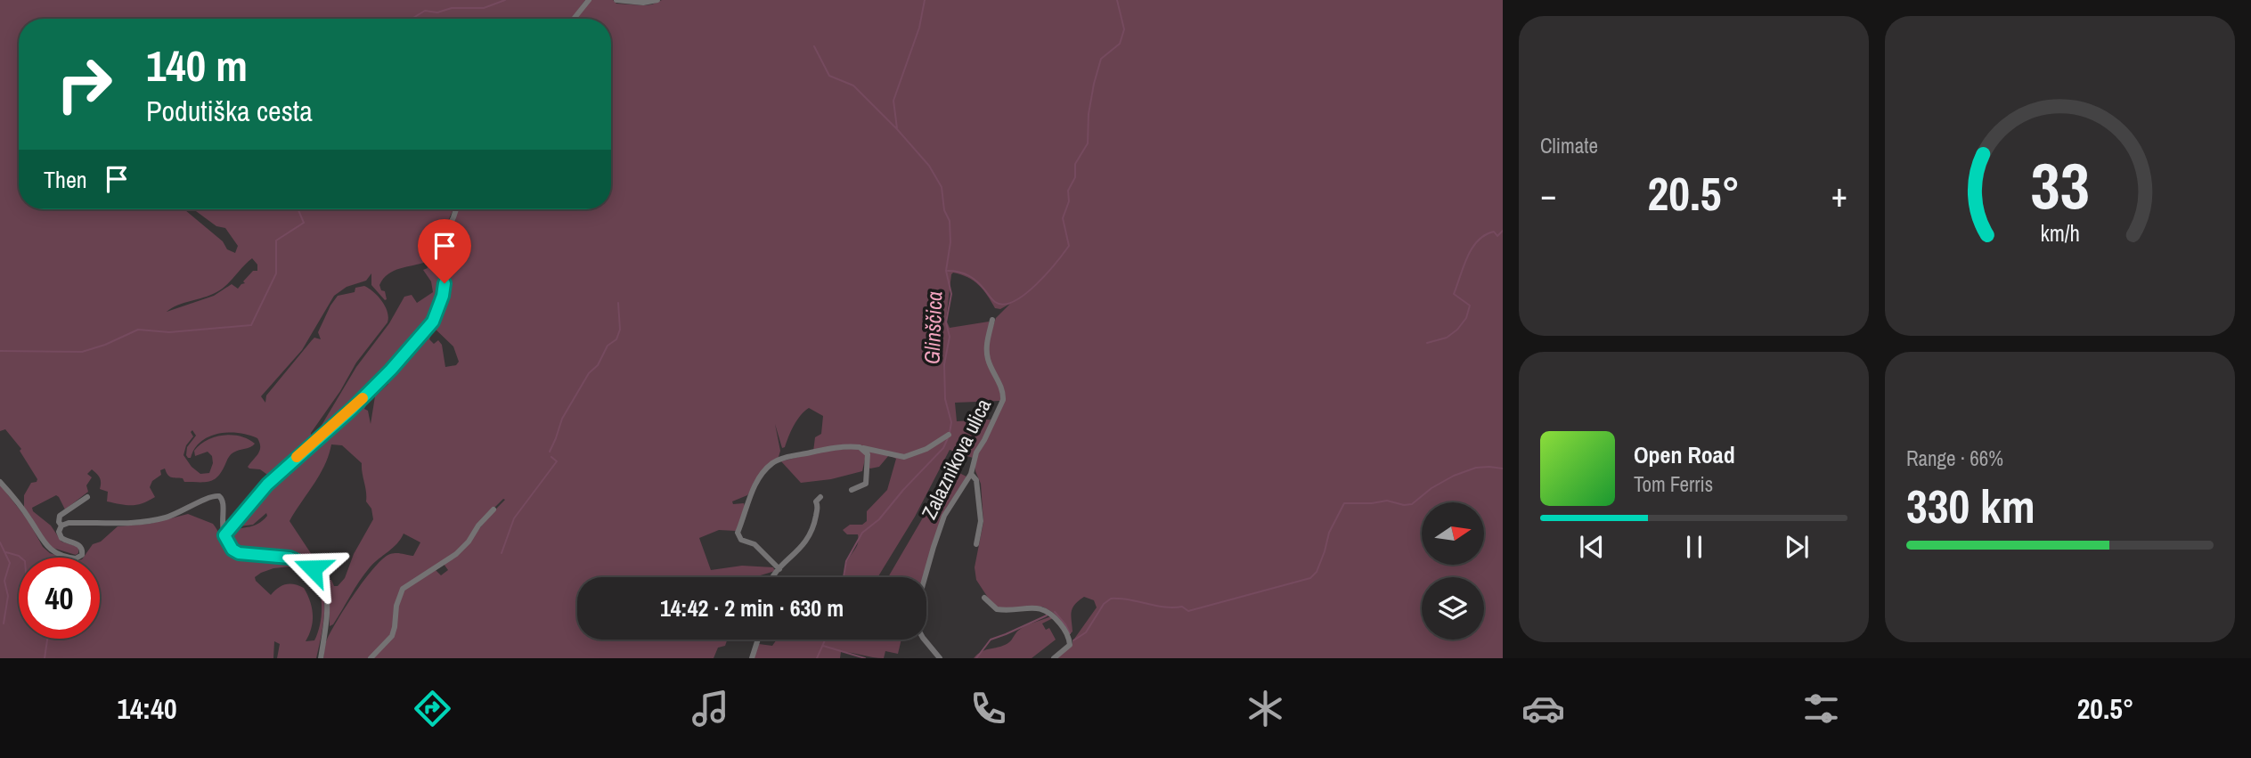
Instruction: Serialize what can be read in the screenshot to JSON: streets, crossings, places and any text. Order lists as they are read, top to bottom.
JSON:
{
  "streets": {
    "street": ["Zalaznikova ulica"]
  },
  "water": ["Glinščica"],
  "north": "right",
  "page": {
    "tile": [
      "Climate",
      ["Range · 66%", "330 km"]
    ],
    "turn": ["140 m", "Podutiška cesta"],
    "then": "Then",
    "heat": ["−", "20.5°", "+"],
    "song": ["Open Road", "Tom Ferris"],
    "limit": "40",
    "trip": "14:42 · 2 min · 630 m",
    "tabs": ["14:40", "20.5°"],
    "gauge": ["33", "km/h"]
  }
}
